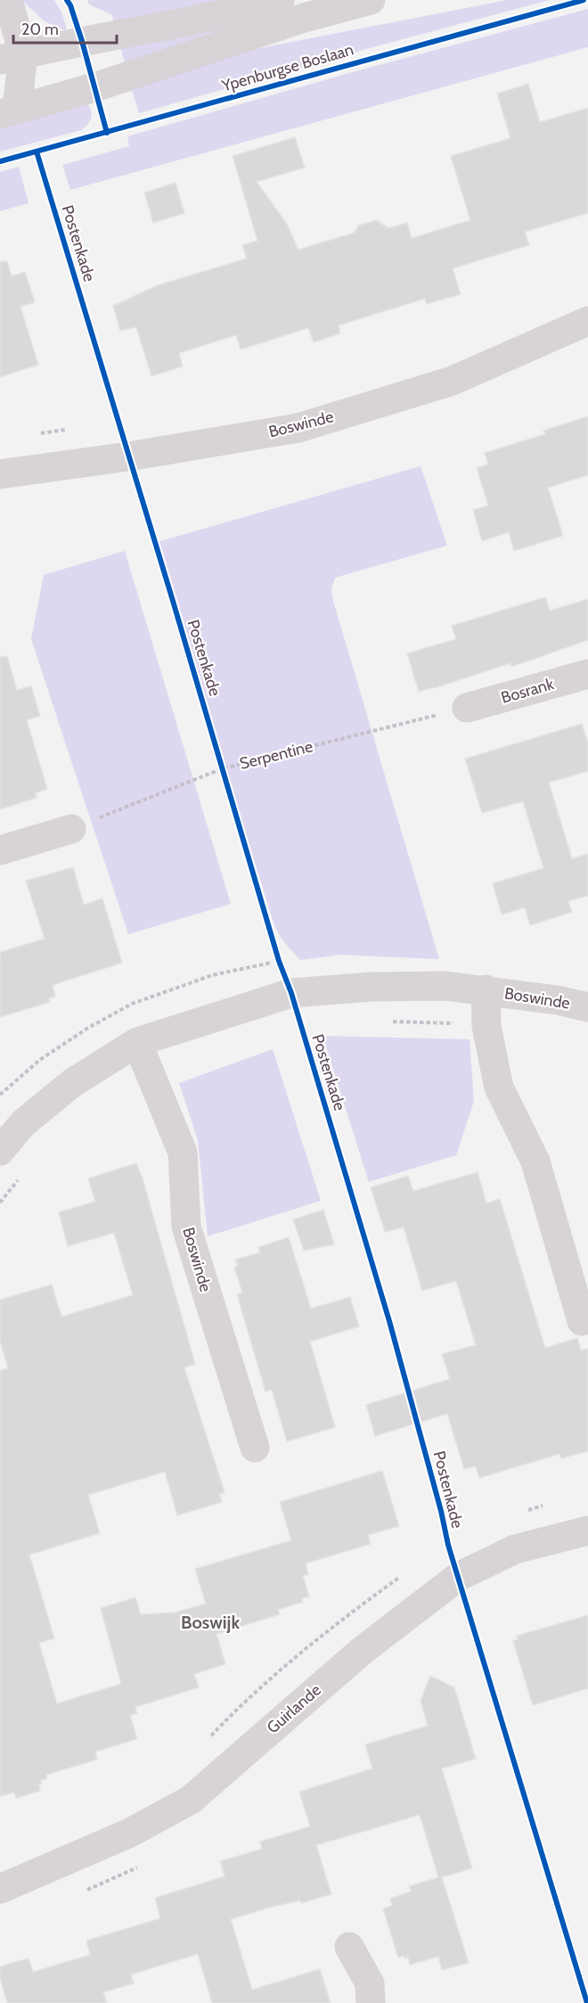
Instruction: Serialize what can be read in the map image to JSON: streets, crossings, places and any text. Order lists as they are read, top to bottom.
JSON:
{
  "streets": {
    "street": ["Boswinde", "Bosrank", "Guirlande"],
    "path": ["Serpentine"],
    "cycle path": ["Ypenburgse Boslaan", "Postenkade"]
  },
  "crossings": [
    ["Bosrank", "Serpentine"]
  ],
  "districts": ["Boswijk"],
  "scale_bar": "20 m"
}
